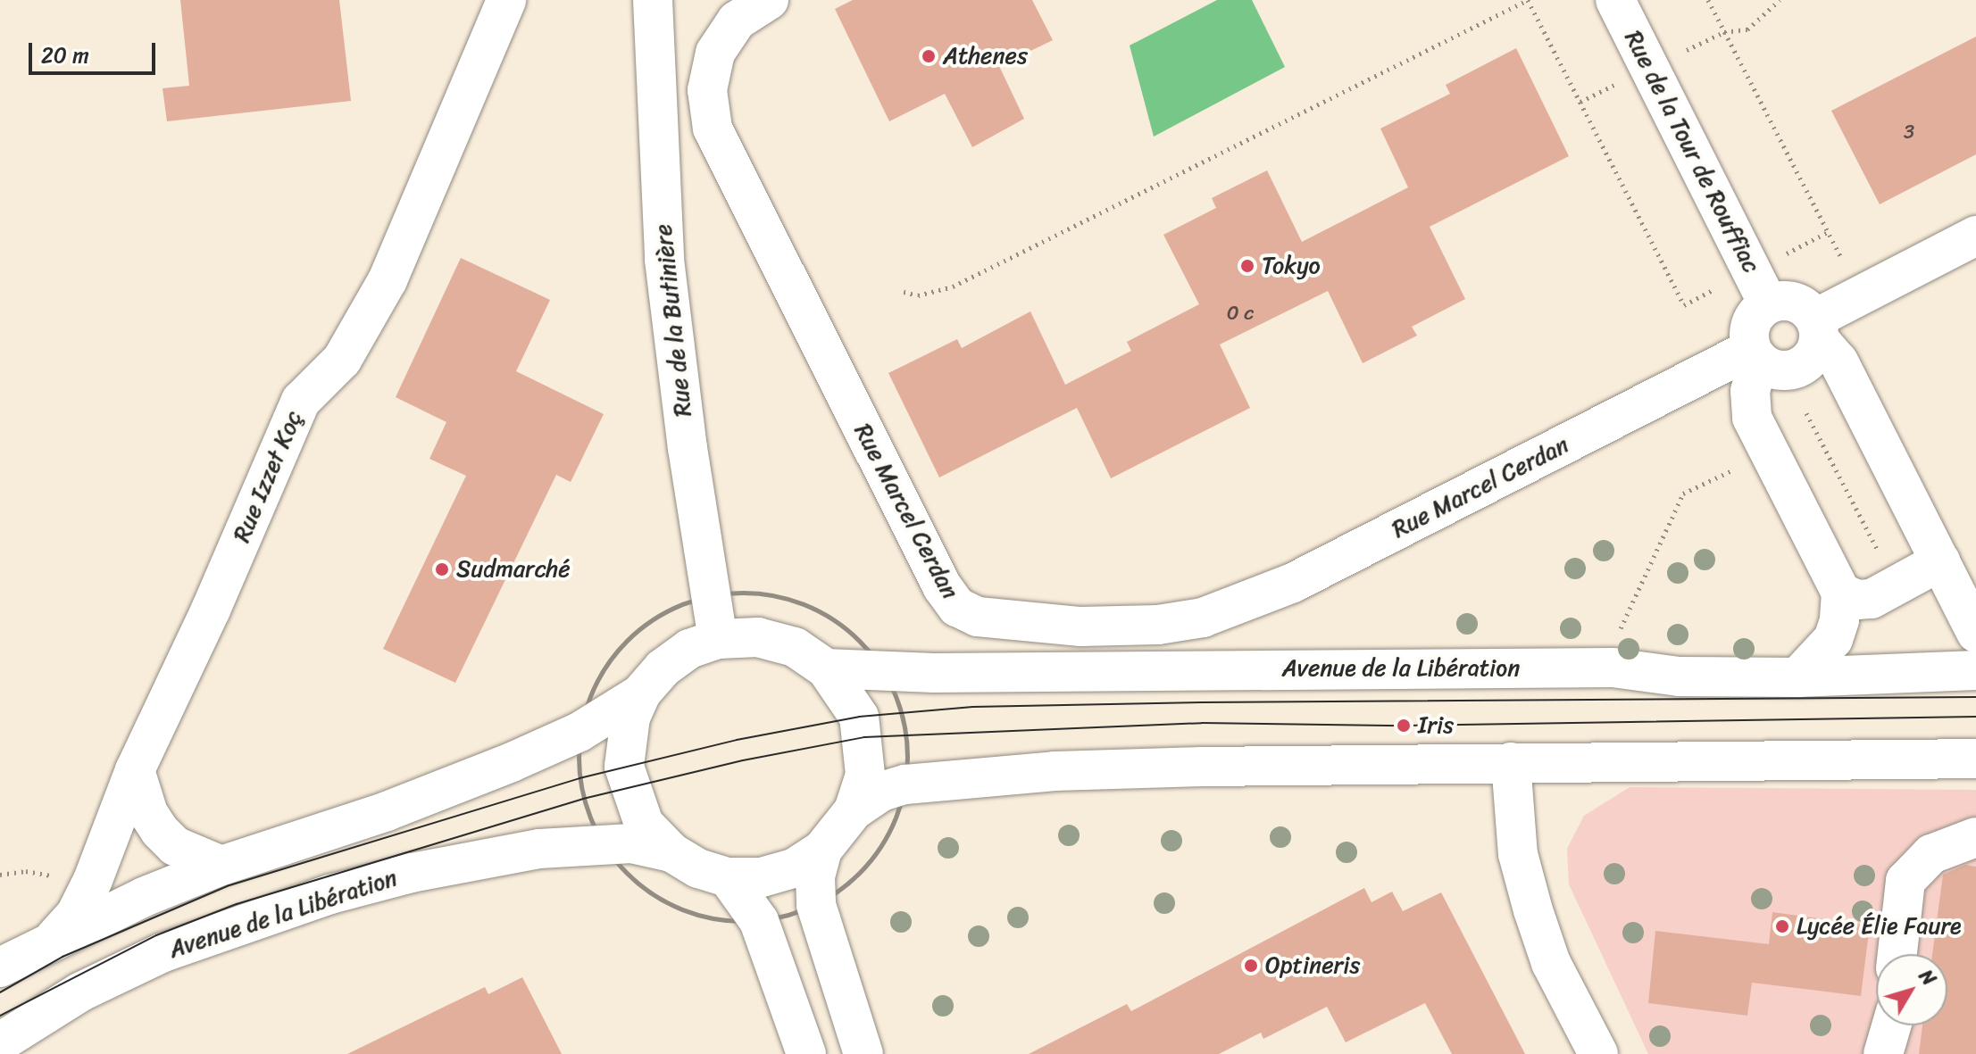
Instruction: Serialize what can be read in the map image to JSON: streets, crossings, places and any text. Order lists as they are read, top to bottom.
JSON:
{
  "streets": {
    "street": [
      "Rue de la Tour de Rouffiac",
      "Rue de la Butinière",
      "Rue Izzet Koç",
      "Rue Marcel Cerdan",
      "Avenue de la Libération"
    ]
  },
  "crossings": [
    ["Rue de la Tour de Rouffiac", "Rue Marcel Cerdan"],
    ["Rue de la Butinière", "Avenue de la Libération"]
  ],
  "places": [
    "Athenes",
    "Tokyo",
    "Sudmarché",
    "Iris",
    "Lycée Élie Faure",
    "Optineris"
  ],
  "house_numbers": ["3", "0 c"],
  "scale_bar": "20 m",
  "north": "top right"
}
